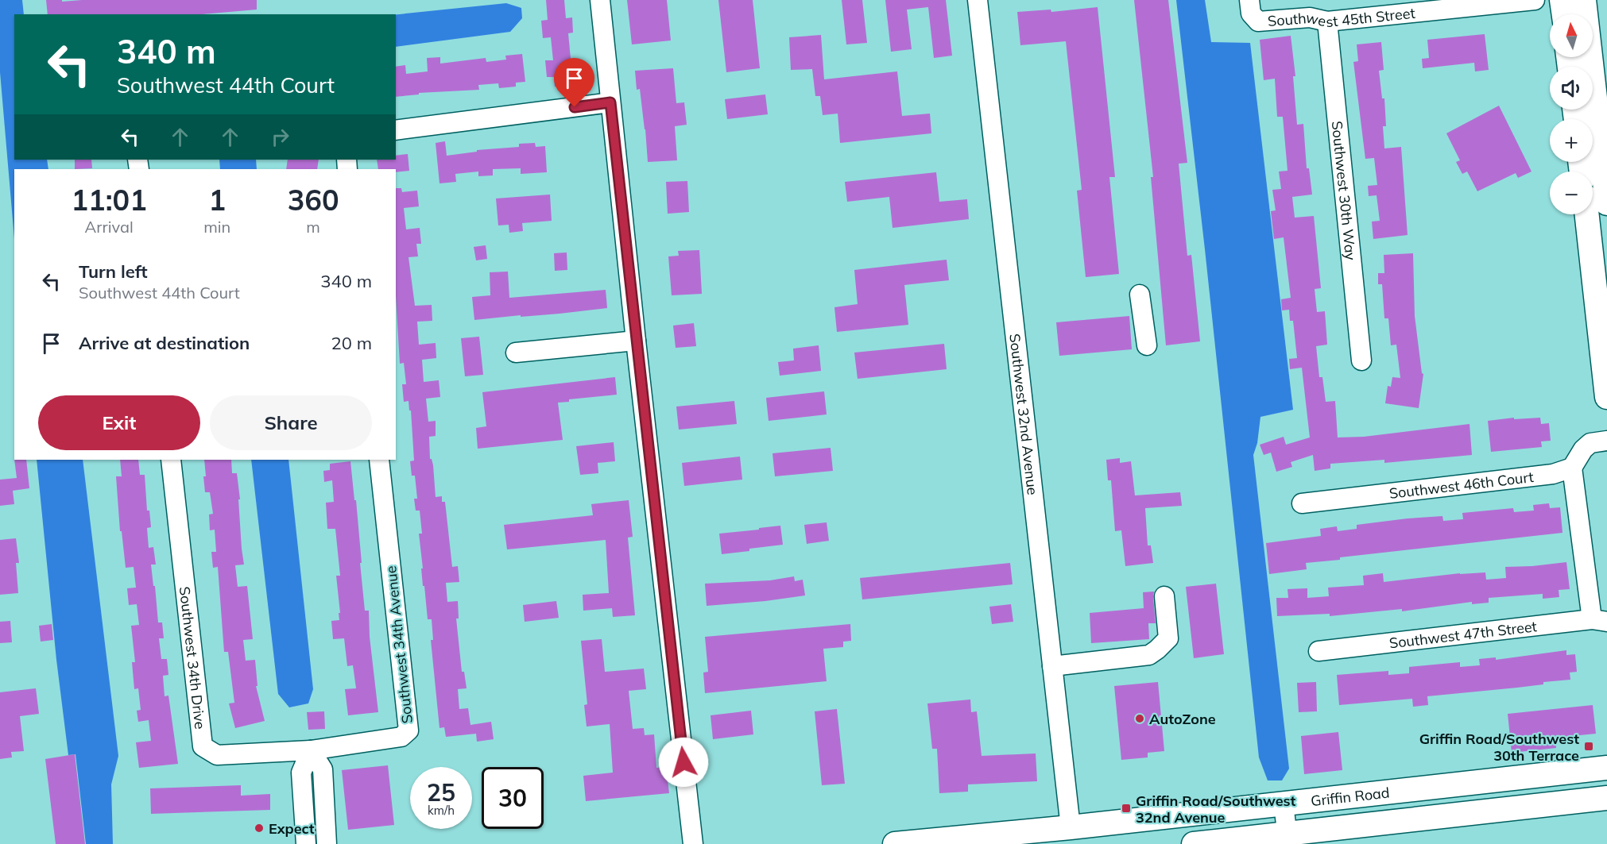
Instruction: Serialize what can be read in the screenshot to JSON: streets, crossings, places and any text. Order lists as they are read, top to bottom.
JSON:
{
  "streets": {
    "main road": ["Griffin Road"],
    "street": [
      "Southwest 45th Street",
      "Southwest 30th Way",
      "Southwest 32nd Avenue",
      "Southwest 46th Court",
      "Southwest 47th Street",
      "Southwest 34th Avenue",
      "Southwest 34th Drive"
    ]
  },
  "crossings": [
    ["Southwest 45th Street", "Southwest 30th Way"],
    ["Southwest 32nd Avenue", "Griffin Road"],
    ["Southwest 34th Avenue", "Southwest 34th Drive"]
  ],
  "places": {
    "other": ["AutoZone", "Expect"],
    "transit": ["Griffin Road/Southwest 30th Terrace", "Griffin Road/Southwest 32nd Avenue"]
  },
  "north": "top",
  "page": {
    "map_buttons": ["+", "−"],
    "turn": ["340 m", "Southwest 44th Court"],
    "eta": [
      "11:01",
      "Arrival",
      "1",
      "min",
      "360",
      "m"
    ],
    "list": [
      {
        "name": "Turn left",
        "note": "Southwest 44th Court",
        "value": "340 m"
      },
      {
        "name": "Arrive at destination",
        "value": "20 m"
      }
    ],
    "buttons": ["Exit", "Share"],
    "speed": "25 km/h",
    "limit": "30"
  }
}
